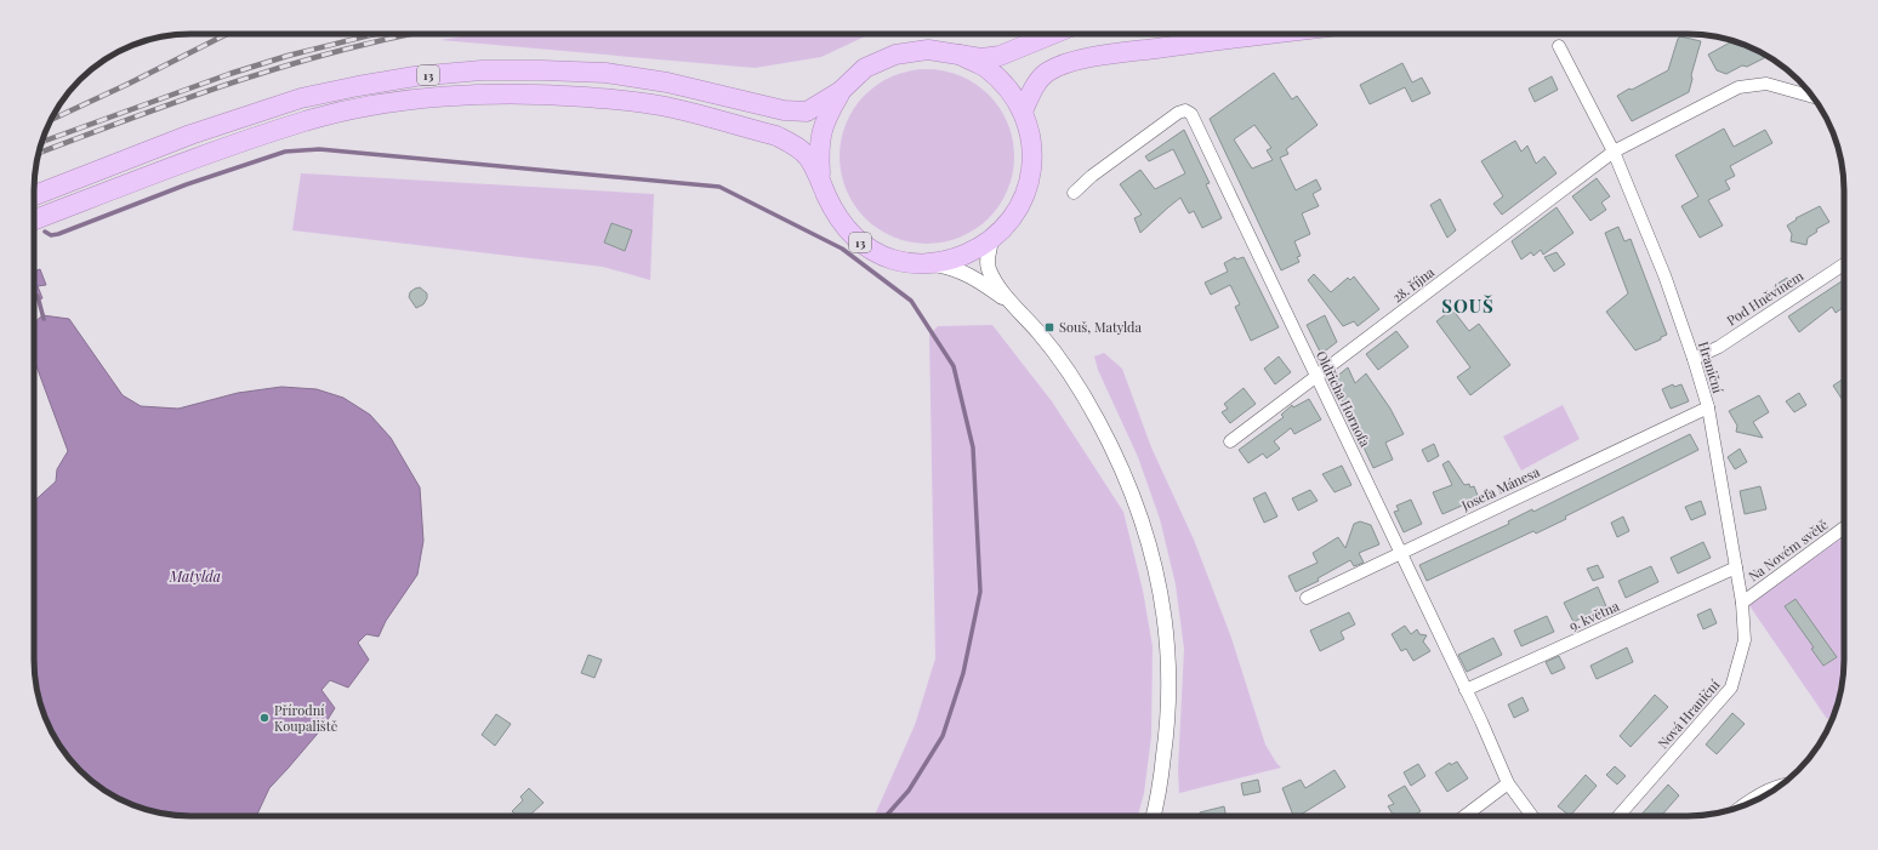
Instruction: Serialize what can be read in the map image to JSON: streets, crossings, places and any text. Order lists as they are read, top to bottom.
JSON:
{
  "streets": {
    "highway": ["13"],
    "street": [
      "28. října",
      "Pod Hněvínem",
      "Hraniční",
      "Oldřicha Hornofa",
      "Josefa Mánesa",
      "Na Novém světě",
      "9. května",
      "Nová Hraniční"
    ]
  },
  "crossings": [
    ["28. října", "Hraniční"],
    ["28. října", "Oldřicha Hornofa"],
    ["Pod Hněvínem", "Hraniční"],
    ["Hraniční", "Josefa Mánesa"],
    ["Hraniční", "Na Novém světě"],
    ["Hraniční", "9. května"],
    ["Hraniční", "Nová Hraniční"],
    ["Oldřicha Hornofa", "Josefa Mánesa"],
    ["Oldřicha Hornofa", "9. května"],
    ["Na Novém světě", "Nová Hraniční"]
  ],
  "districts": ["SOUŠ"],
  "water": ["Matylda"],
  "places": {
    "transit": ["Souš, Matylda"],
    "other": ["Přírodní Koupaliště"]
  }
}
